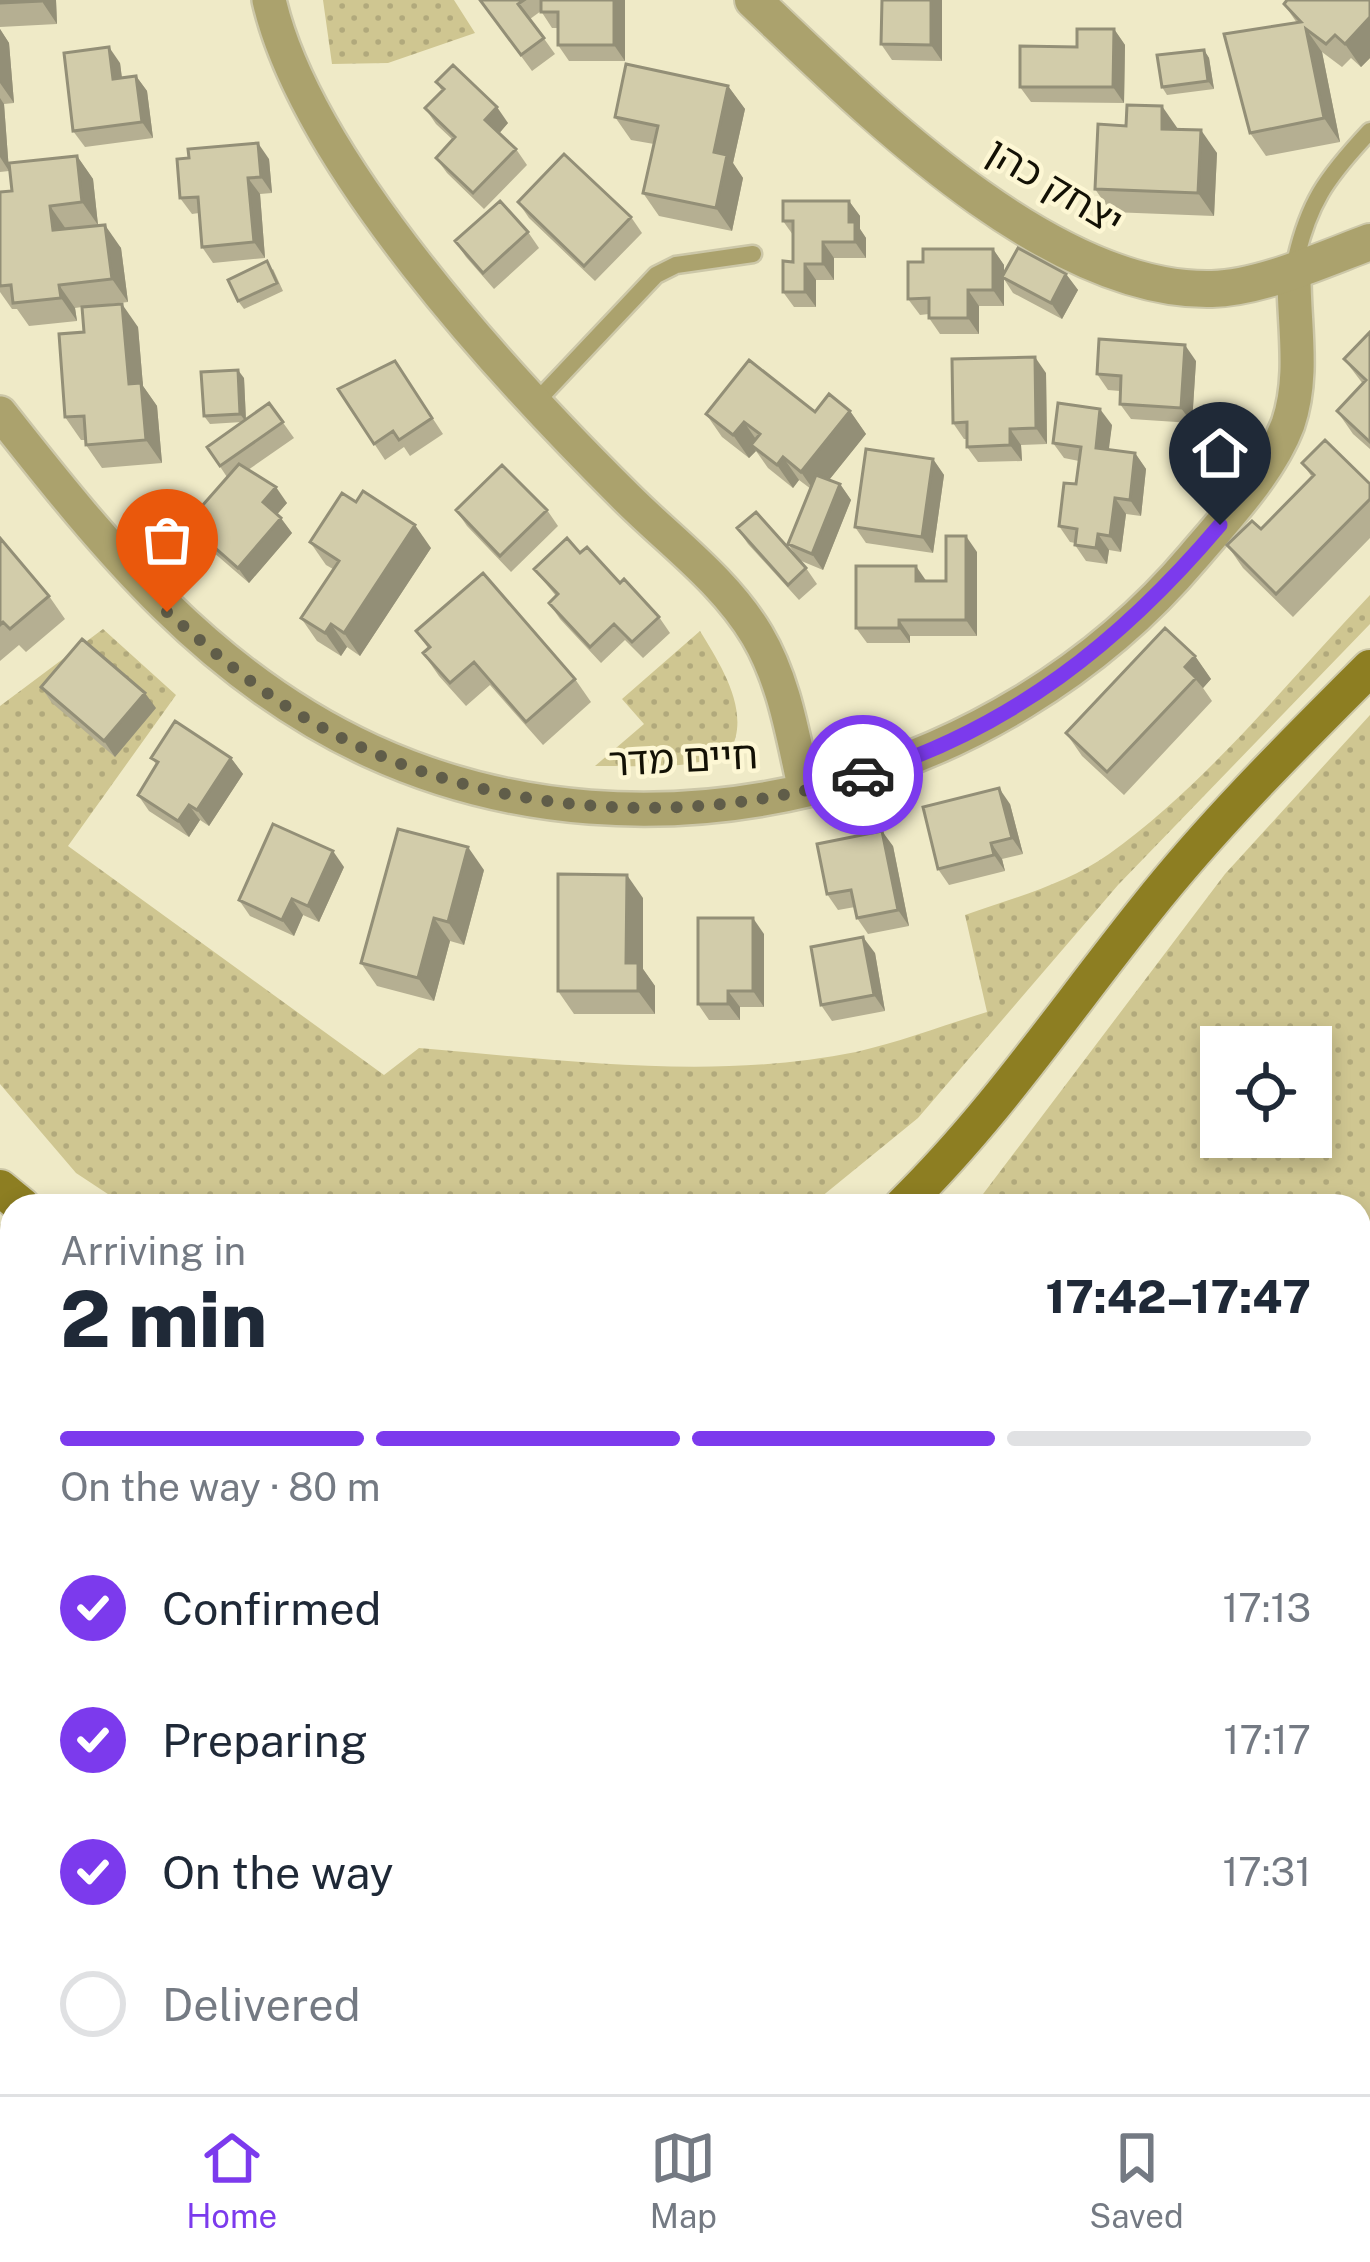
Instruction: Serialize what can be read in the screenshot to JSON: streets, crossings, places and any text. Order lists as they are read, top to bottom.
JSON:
{
  "streets": {
    "street": ["יצחק כהן", "חיים מדר"]
  },
  "crossings": [
    ["יצחק כהן", "חיים מדר"]
  ],
  "page": {
    "heading": ["2 min", "Arriving in", "17:42–17:47"],
    "bar": "On the way · 80 m",
    "list": [
      ["Confirmed", "17:13"],
      ["Preparing", "17:17"],
      ["On the way", "17:31"],
      "Delivered"
    ],
    "tabs": ["Home", "Map", "Saved"]
  }
}
